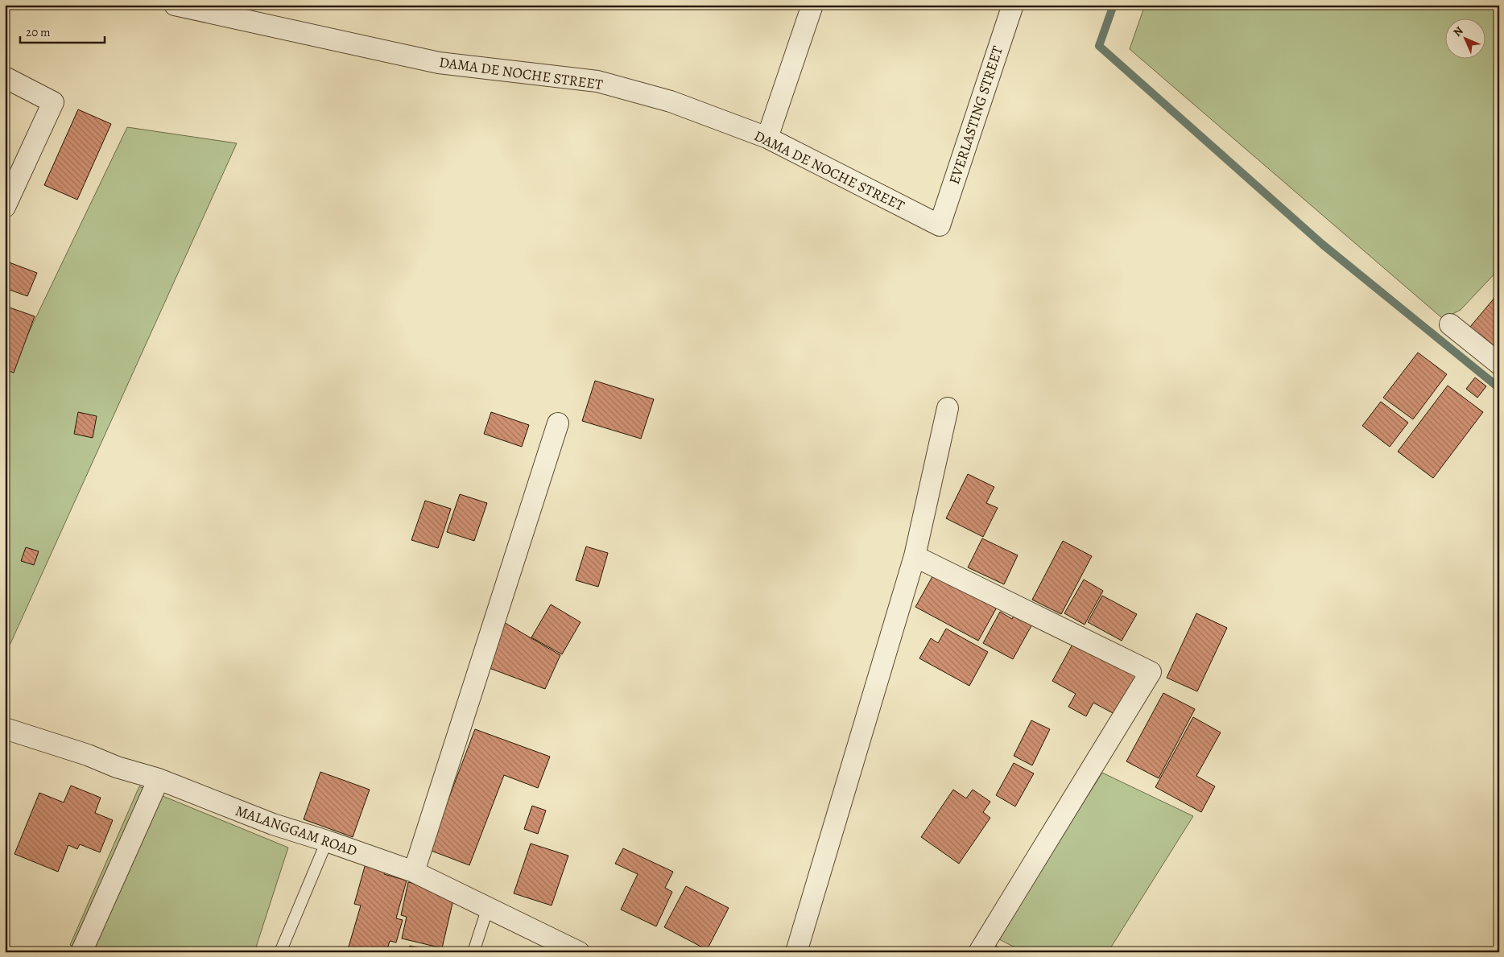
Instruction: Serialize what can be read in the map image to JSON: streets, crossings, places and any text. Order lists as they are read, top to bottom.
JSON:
{
  "streets": {
    "street": ["DAMA DE NOCHE STREET", "EVERLASTING STREET", "MALANGGAM ROAD"]
  },
  "crossings": [
    ["DAMA DE NOCHE STREET", "EVERLASTING STREET"]
  ],
  "scale_bar": "20 m",
  "north": "top left"
}
